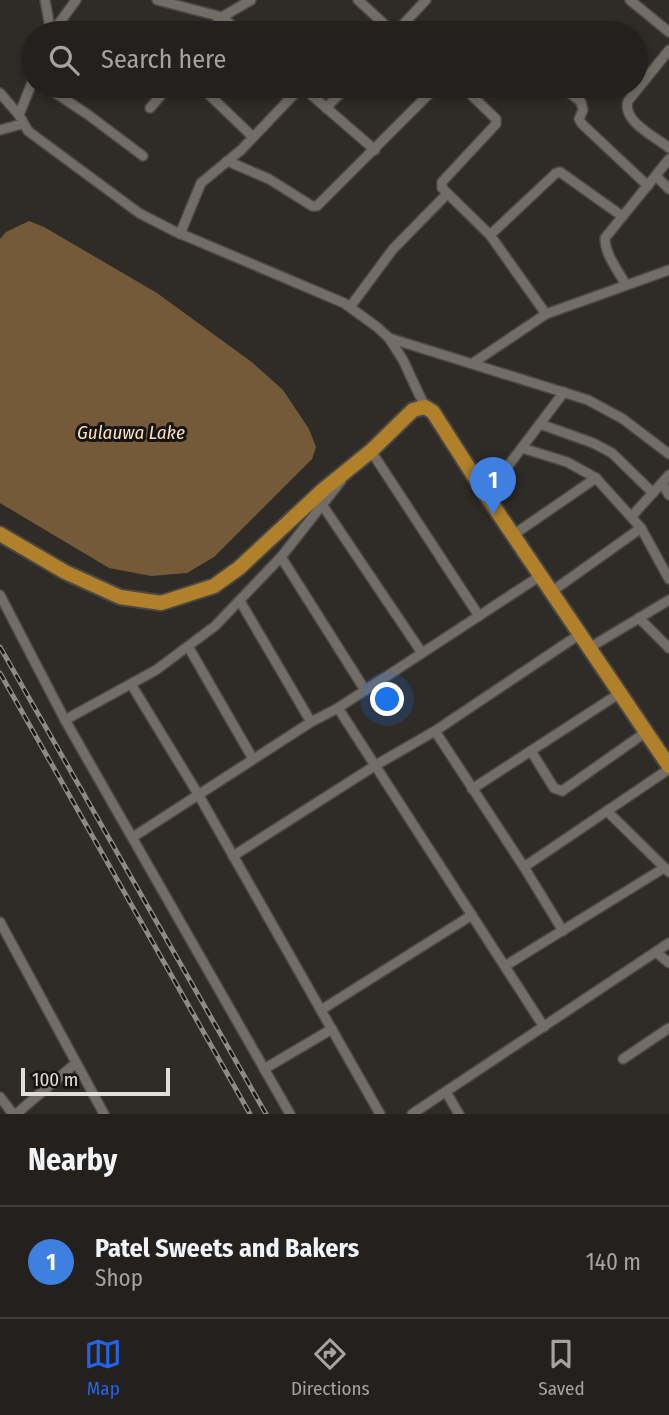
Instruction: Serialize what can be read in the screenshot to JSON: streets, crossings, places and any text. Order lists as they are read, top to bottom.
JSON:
{
  "water": ["Gulauwa Lake"],
  "scale_bar": "100 m",
  "page": {
    "search": "Search here",
    "pins": "1",
    "scale": "100 m",
    "heading": "Nearby",
    "list": [
      {
        "mark": "1",
        "name": "Patel Sweets and Bakers",
        "note": "Shop",
        "value": "140 m"
      }
    ],
    "nav": ["Map", "Directions", "Saved"]
  }
}
